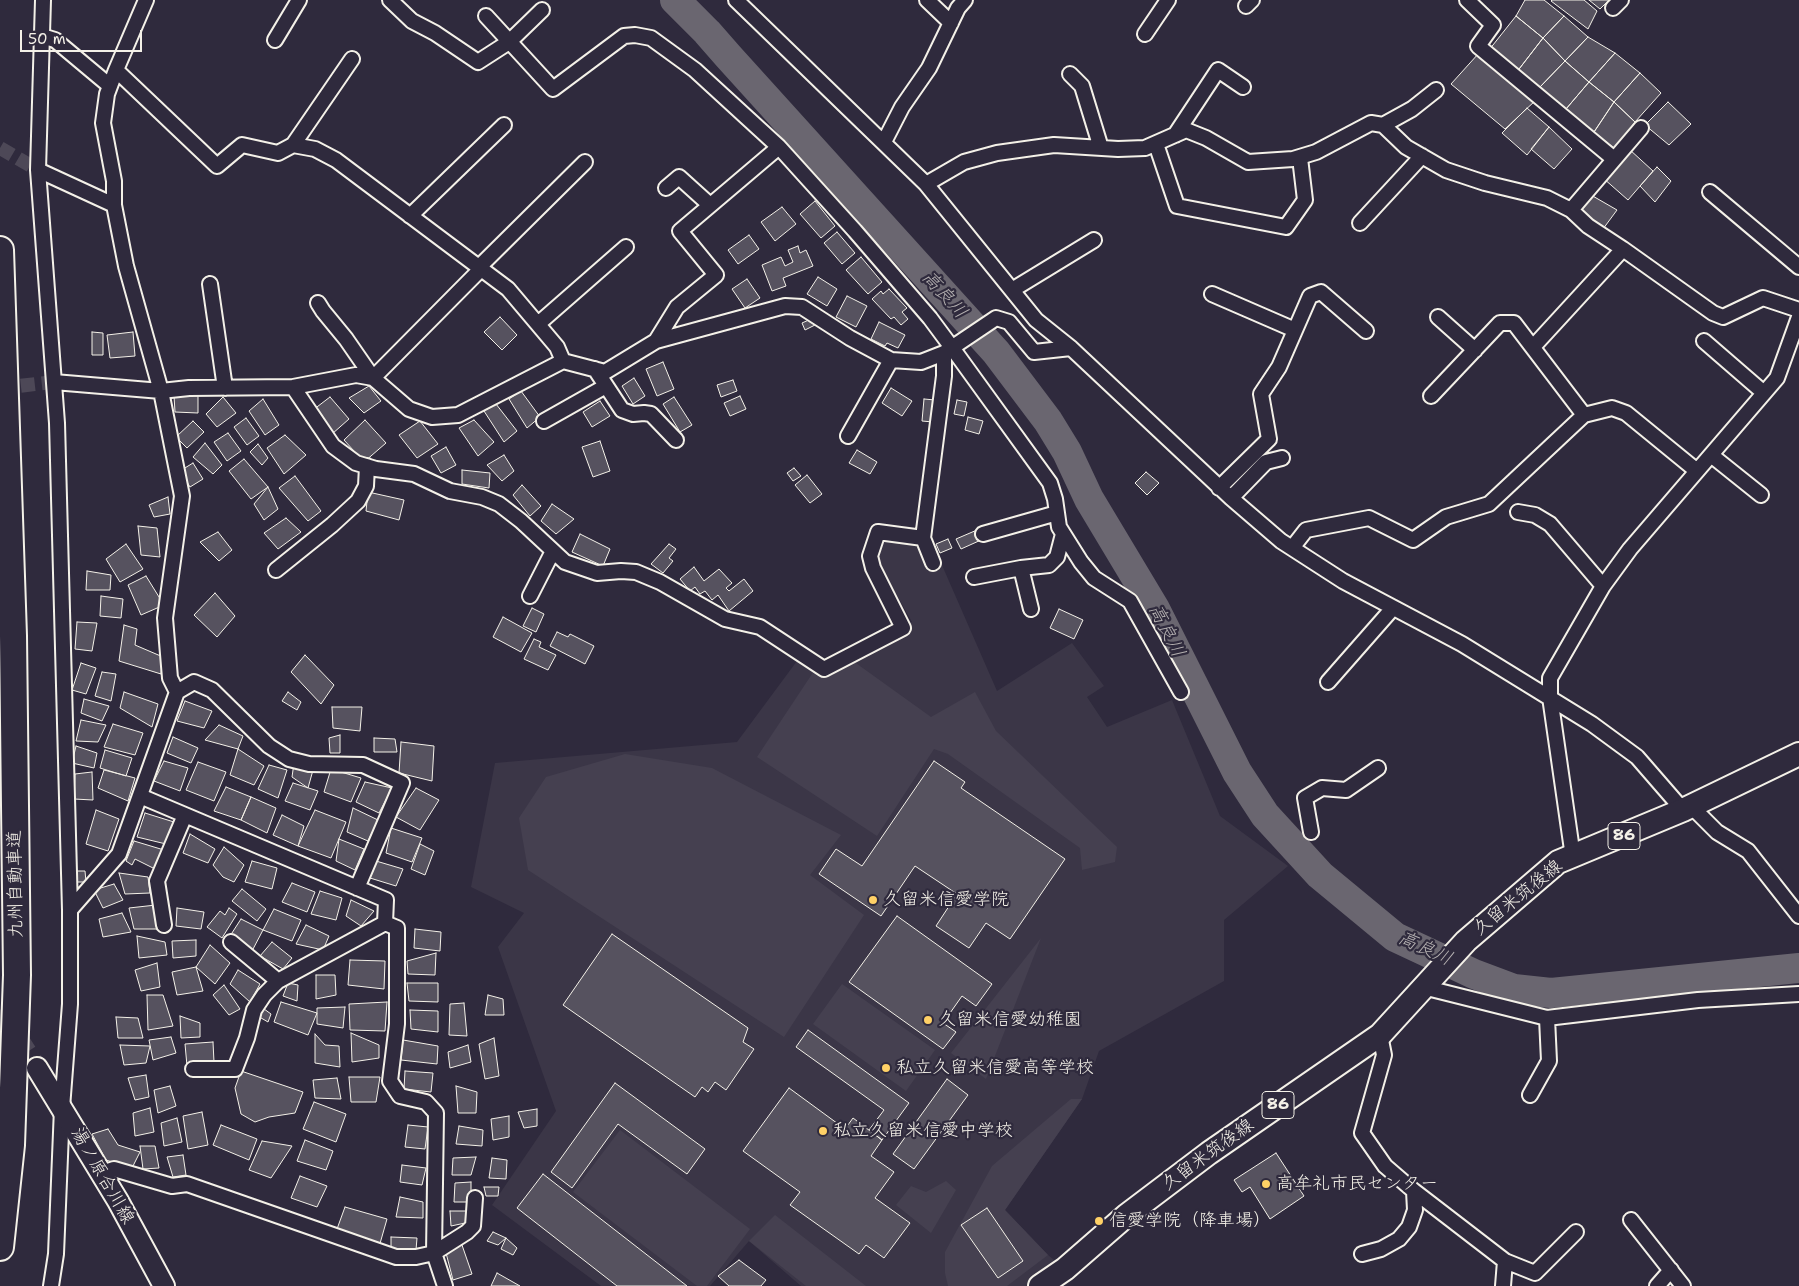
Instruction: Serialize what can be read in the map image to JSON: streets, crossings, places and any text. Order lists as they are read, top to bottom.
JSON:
{
  "streets": {
    "highway": ["九州自動車道"],
    "main road": ["86", "久留米筑後線", "湯ノ原合川線"]
  },
  "water": ["高良川"],
  "places": [
    "久留米信愛学院",
    "久留米信愛幼稚園",
    "私立久留米信愛高等学校",
    "私立久留米信愛中学校",
    "高牟礼市民センター",
    "信愛学院（降車場）"
  ],
  "scale_bar": "50 m"
}
